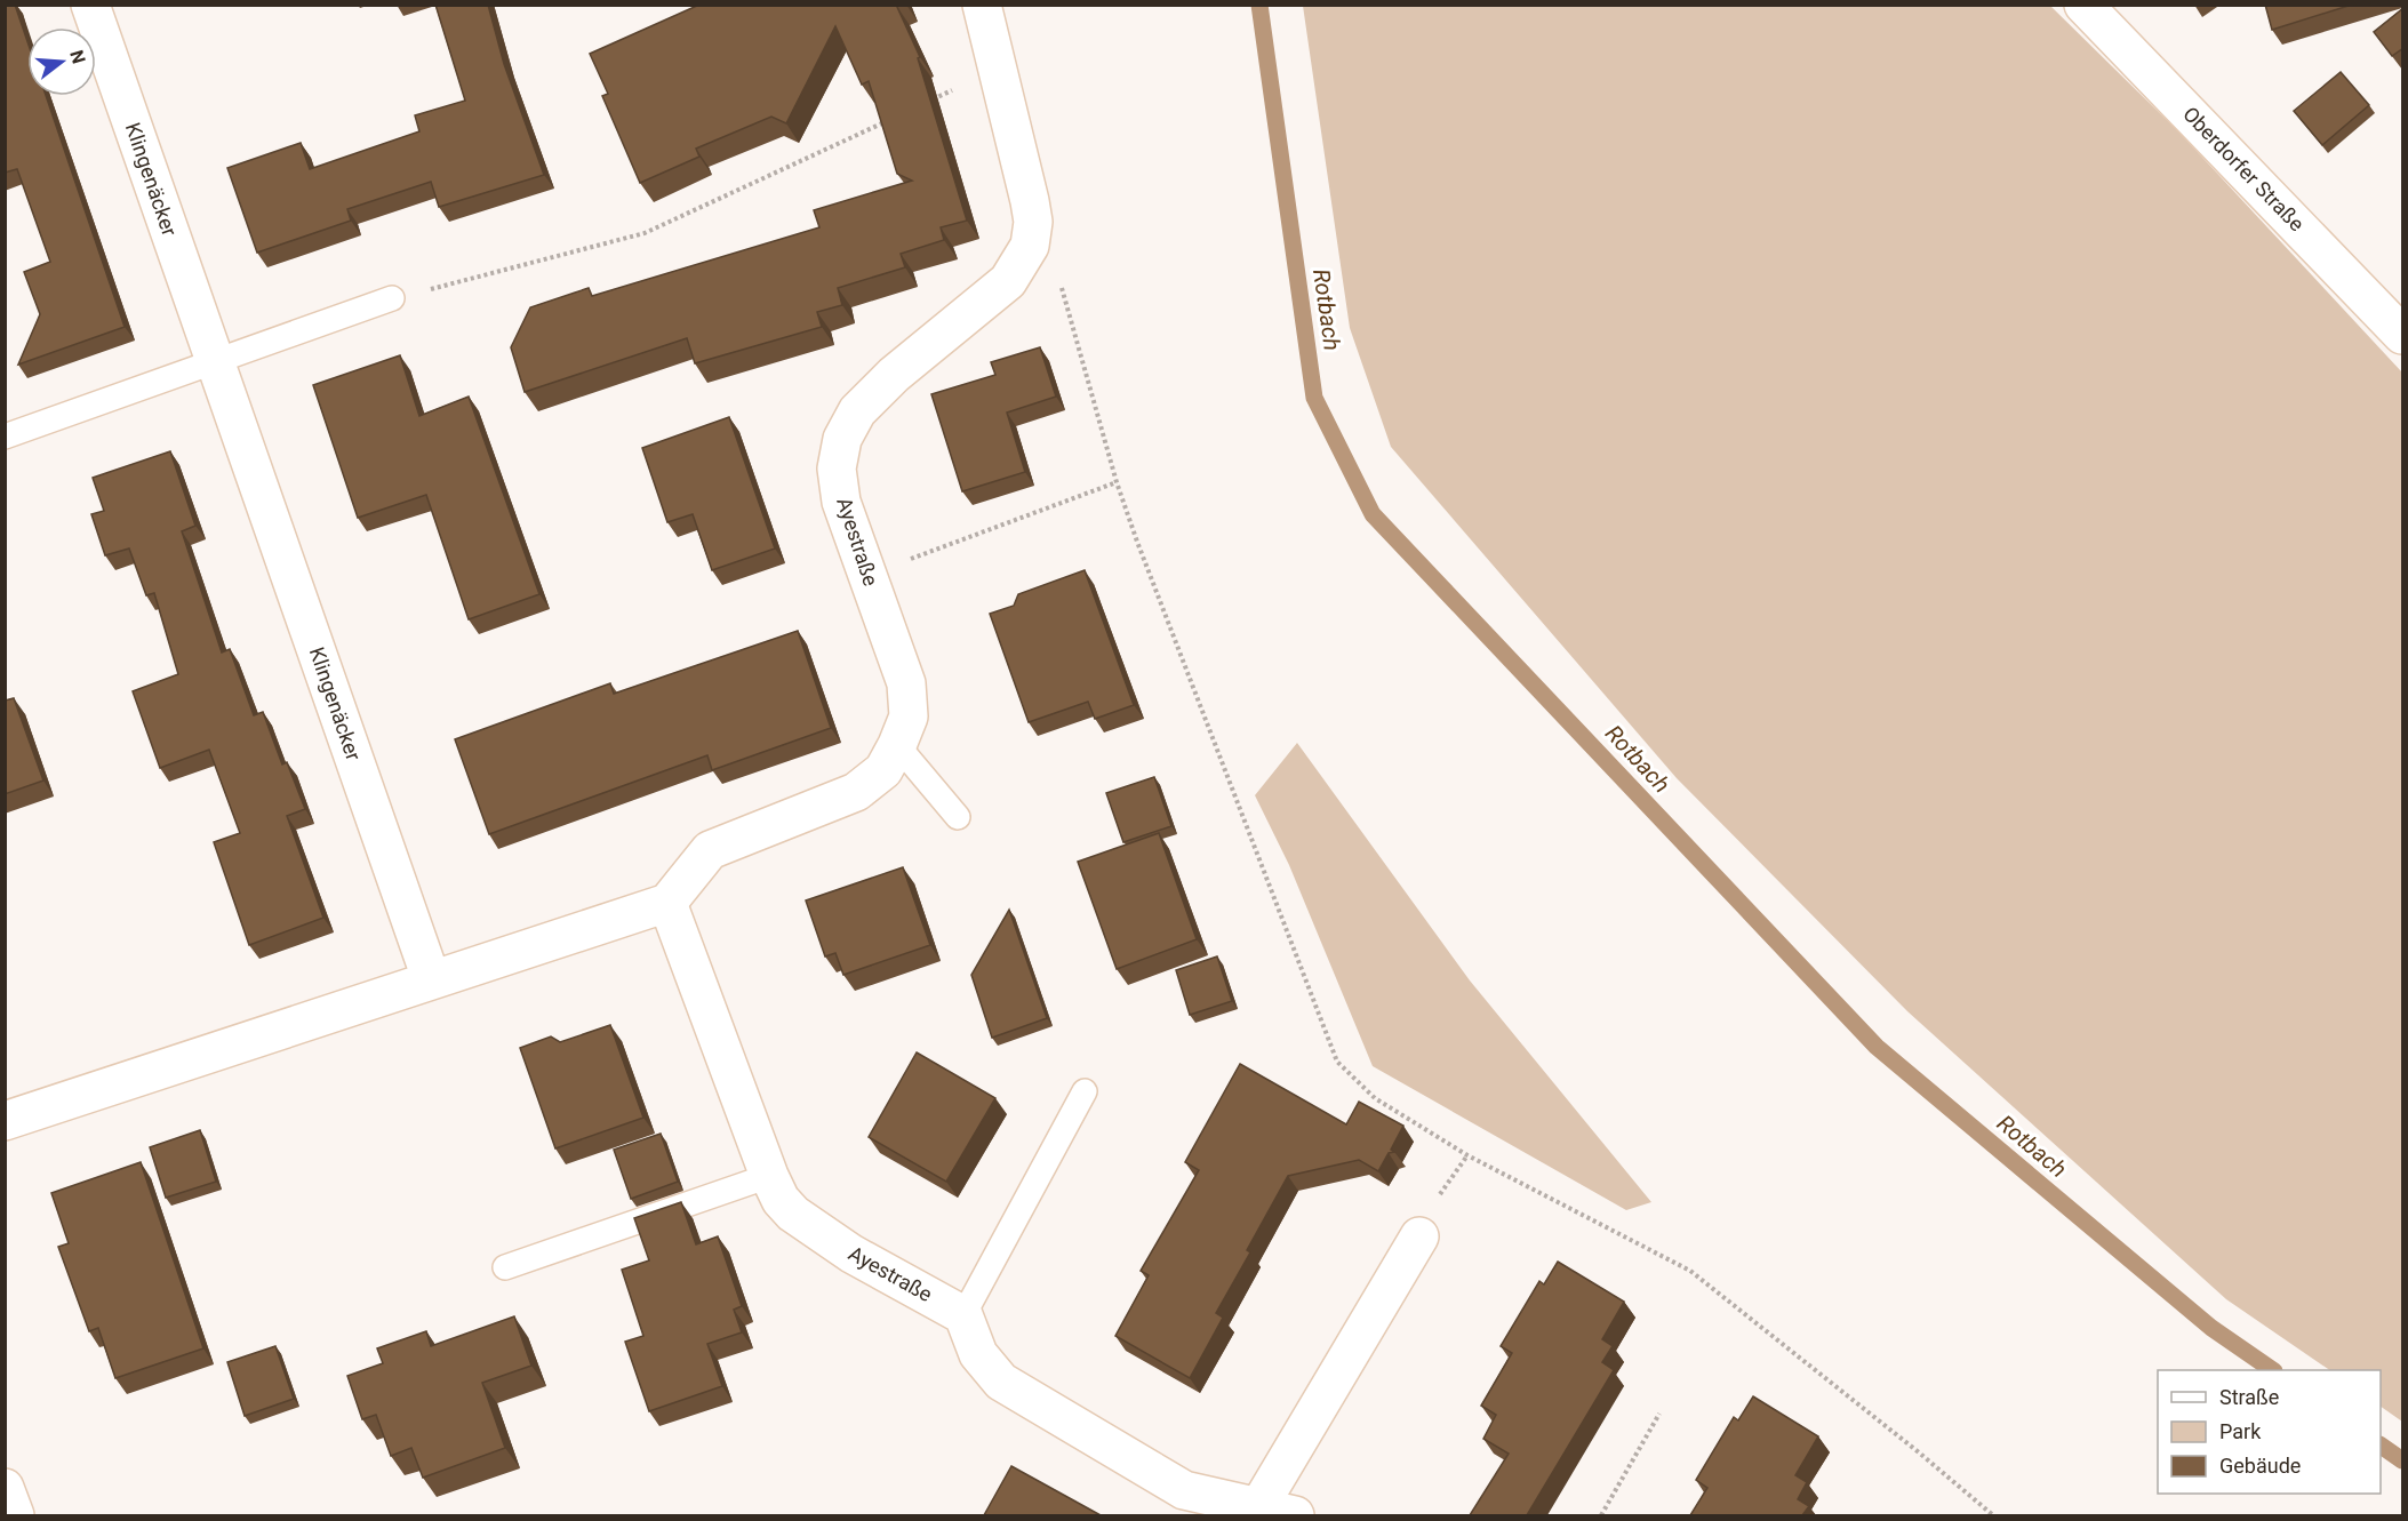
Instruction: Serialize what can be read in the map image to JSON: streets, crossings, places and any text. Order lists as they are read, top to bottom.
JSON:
{
  "streets": {
    "street": ["Oberdorfer Straße", "Klingenäcker", "Ayestraße"]
  },
  "water": ["Rotbach"],
  "legend": ["Straße", "Park", "Gebäude"],
  "north": "right"
}
